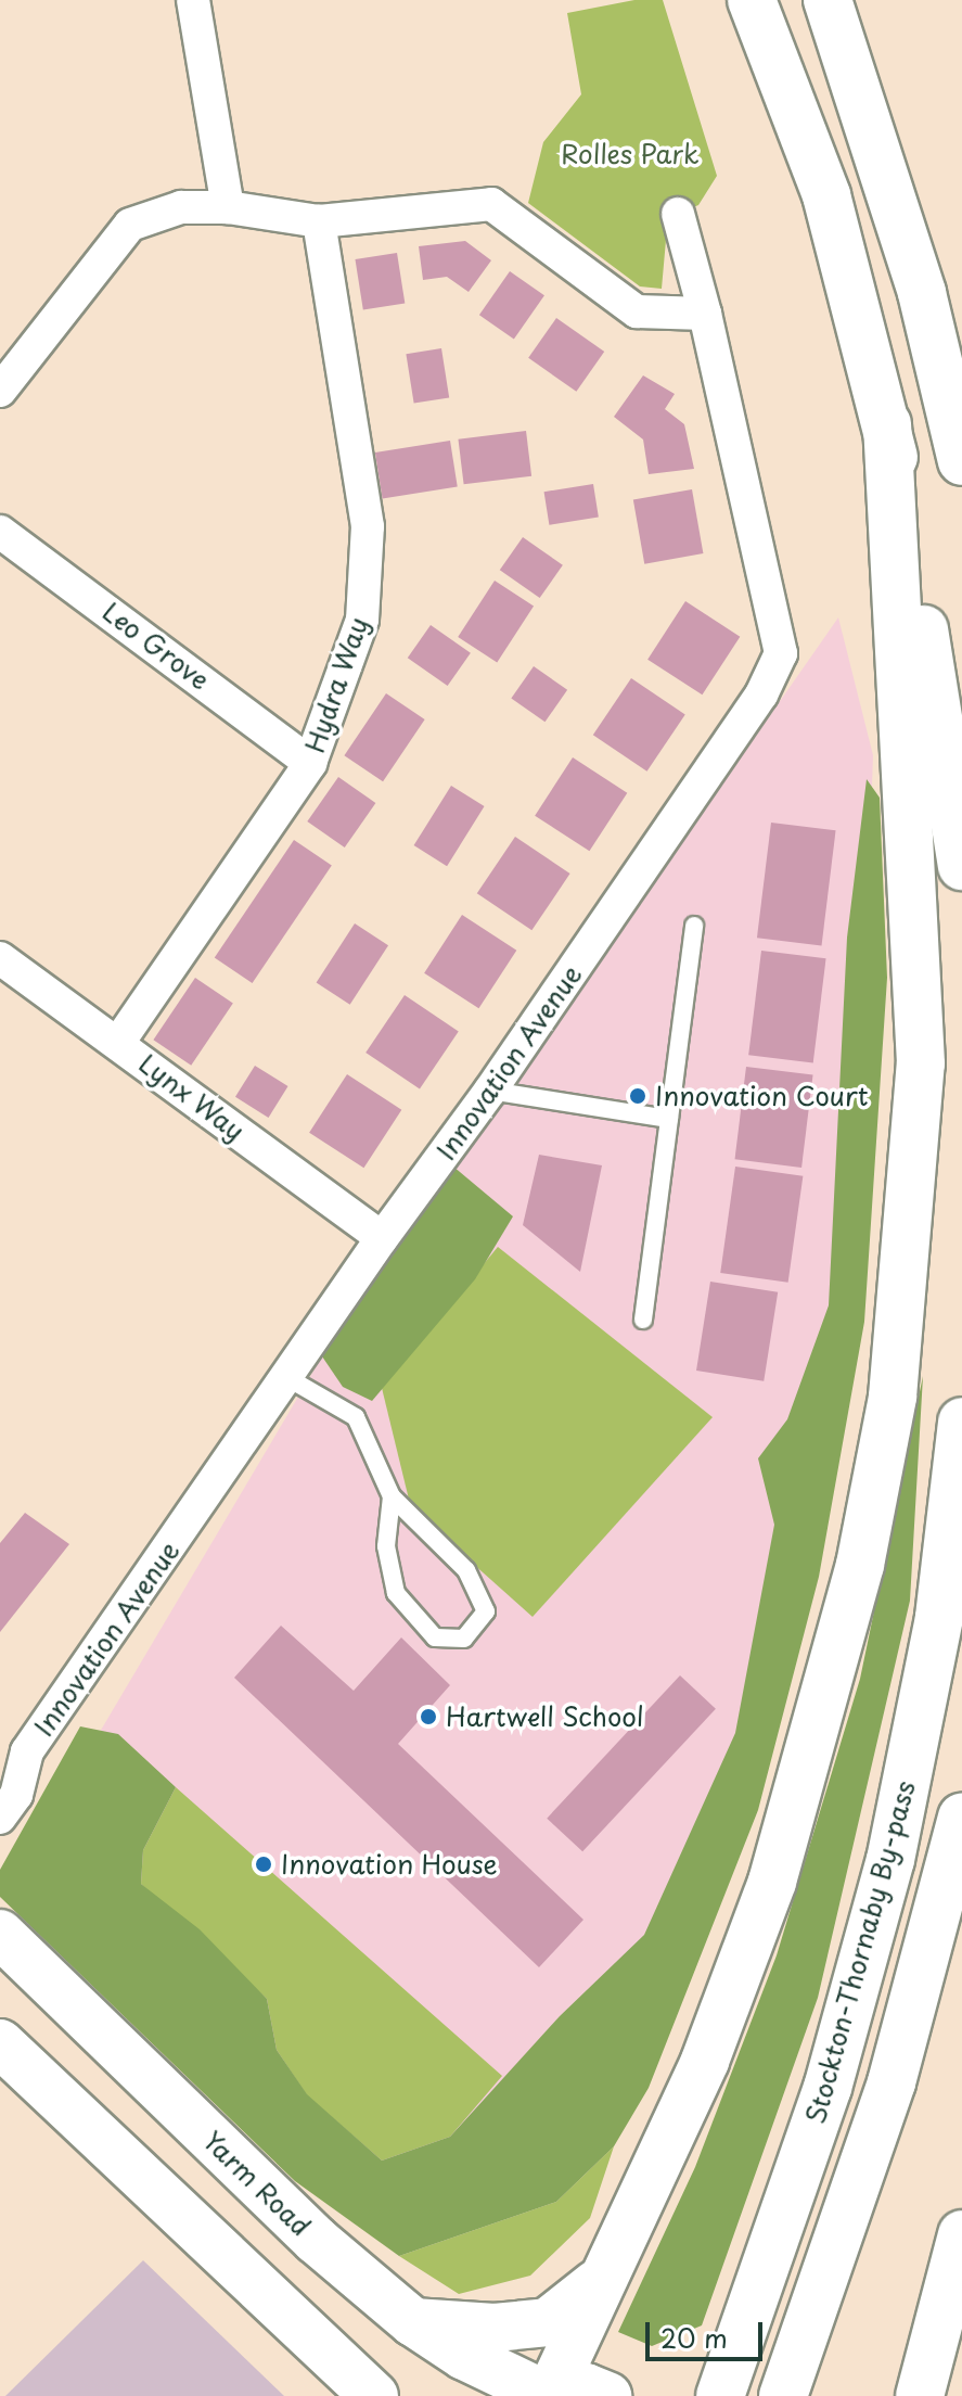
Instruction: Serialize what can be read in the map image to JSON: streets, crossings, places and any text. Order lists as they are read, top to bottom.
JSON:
{
  "streets": {
    "main road": ["Stockton-Thornaby By-pass", "Yarm Road"],
    "street": [
      "Leo Grove",
      "Hydra Way",
      "Innovation Avenue",
      "Lynx Way"
    ]
  },
  "crossings": [
    ["Leo Grove", "Hydra Way"],
    ["Hydra Way", "Lynx Way"],
    ["Innovation Avenue", "Lynx Way"]
  ],
  "parks": ["Rolles Park"],
  "places": ["Innovation Court", "Hartwell School", "Innovation House"],
  "scale_bar": "20 m"
}
